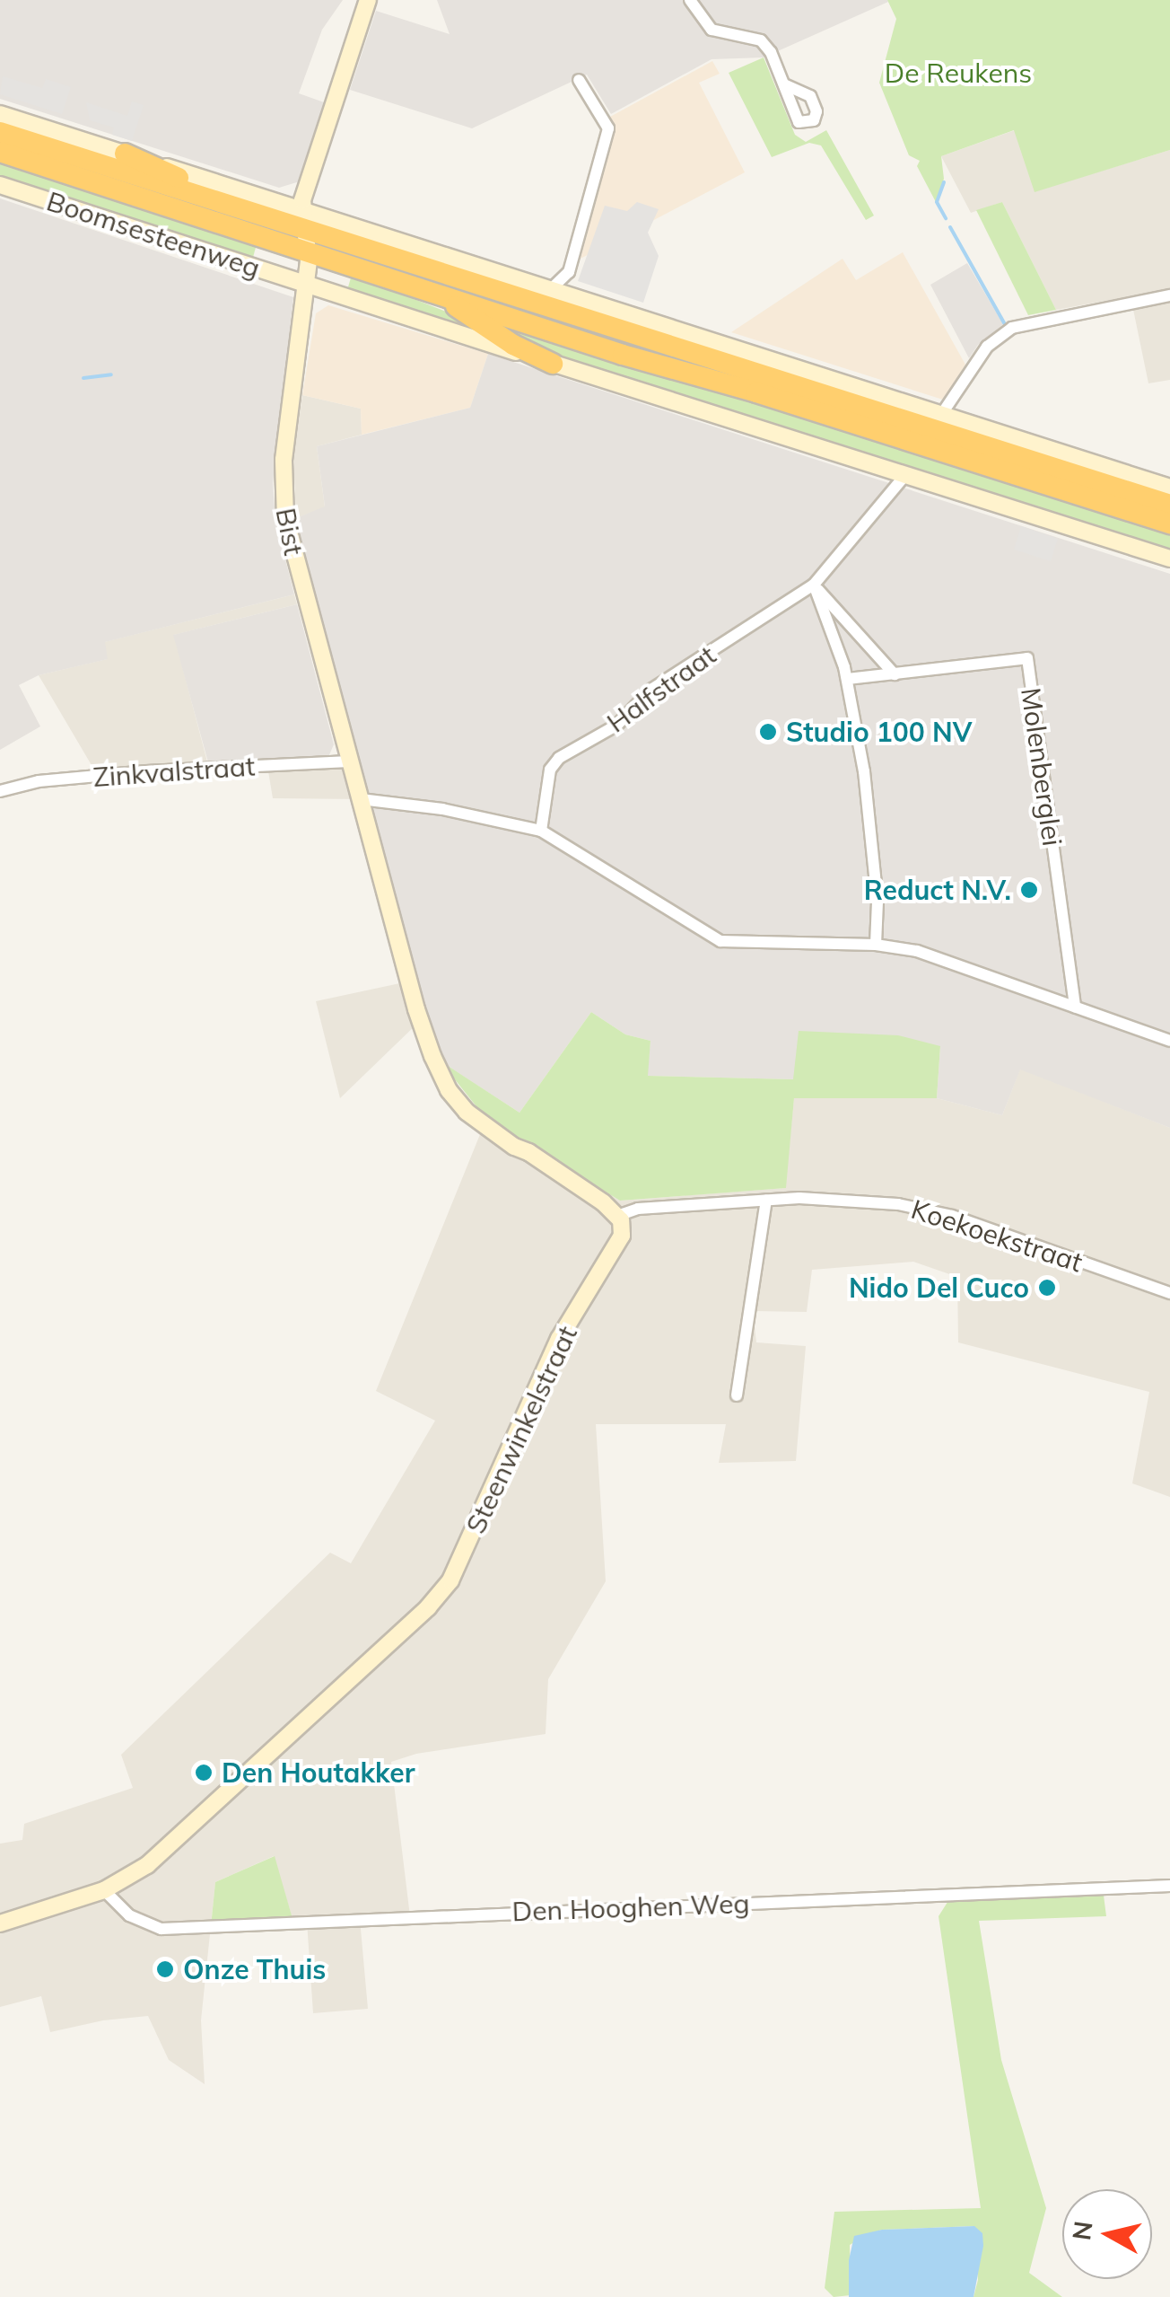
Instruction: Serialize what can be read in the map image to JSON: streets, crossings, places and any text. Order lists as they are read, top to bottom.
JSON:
{
  "streets": {
    "main road": ["Boomsesteenweg", "Bist", "Steenwinkelstraat"],
    "street": [
      "Halfstraat",
      "Molenberglei",
      "Zinkvalstraat",
      "Koekoekstraat",
      "Den Hooghen Weg"
    ]
  },
  "crossings": [
    ["Boomsesteenweg", "Bist"],
    ["Boomsesteenweg", "Halfstraat"],
    ["Bist", "Zinkvalstraat"],
    ["Koekoekstraat", "Steenwinkelstraat"],
    ["Steenwinkelstraat", "Den Hooghen Weg"]
  ],
  "parks": ["De Reukens"],
  "places": [
    "Studio 100 NV",
    "Reduct N.V.",
    "Nido Del Cuco",
    "Den Houtakker",
    "Onze Thuis"
  ],
  "north": "left"
}
